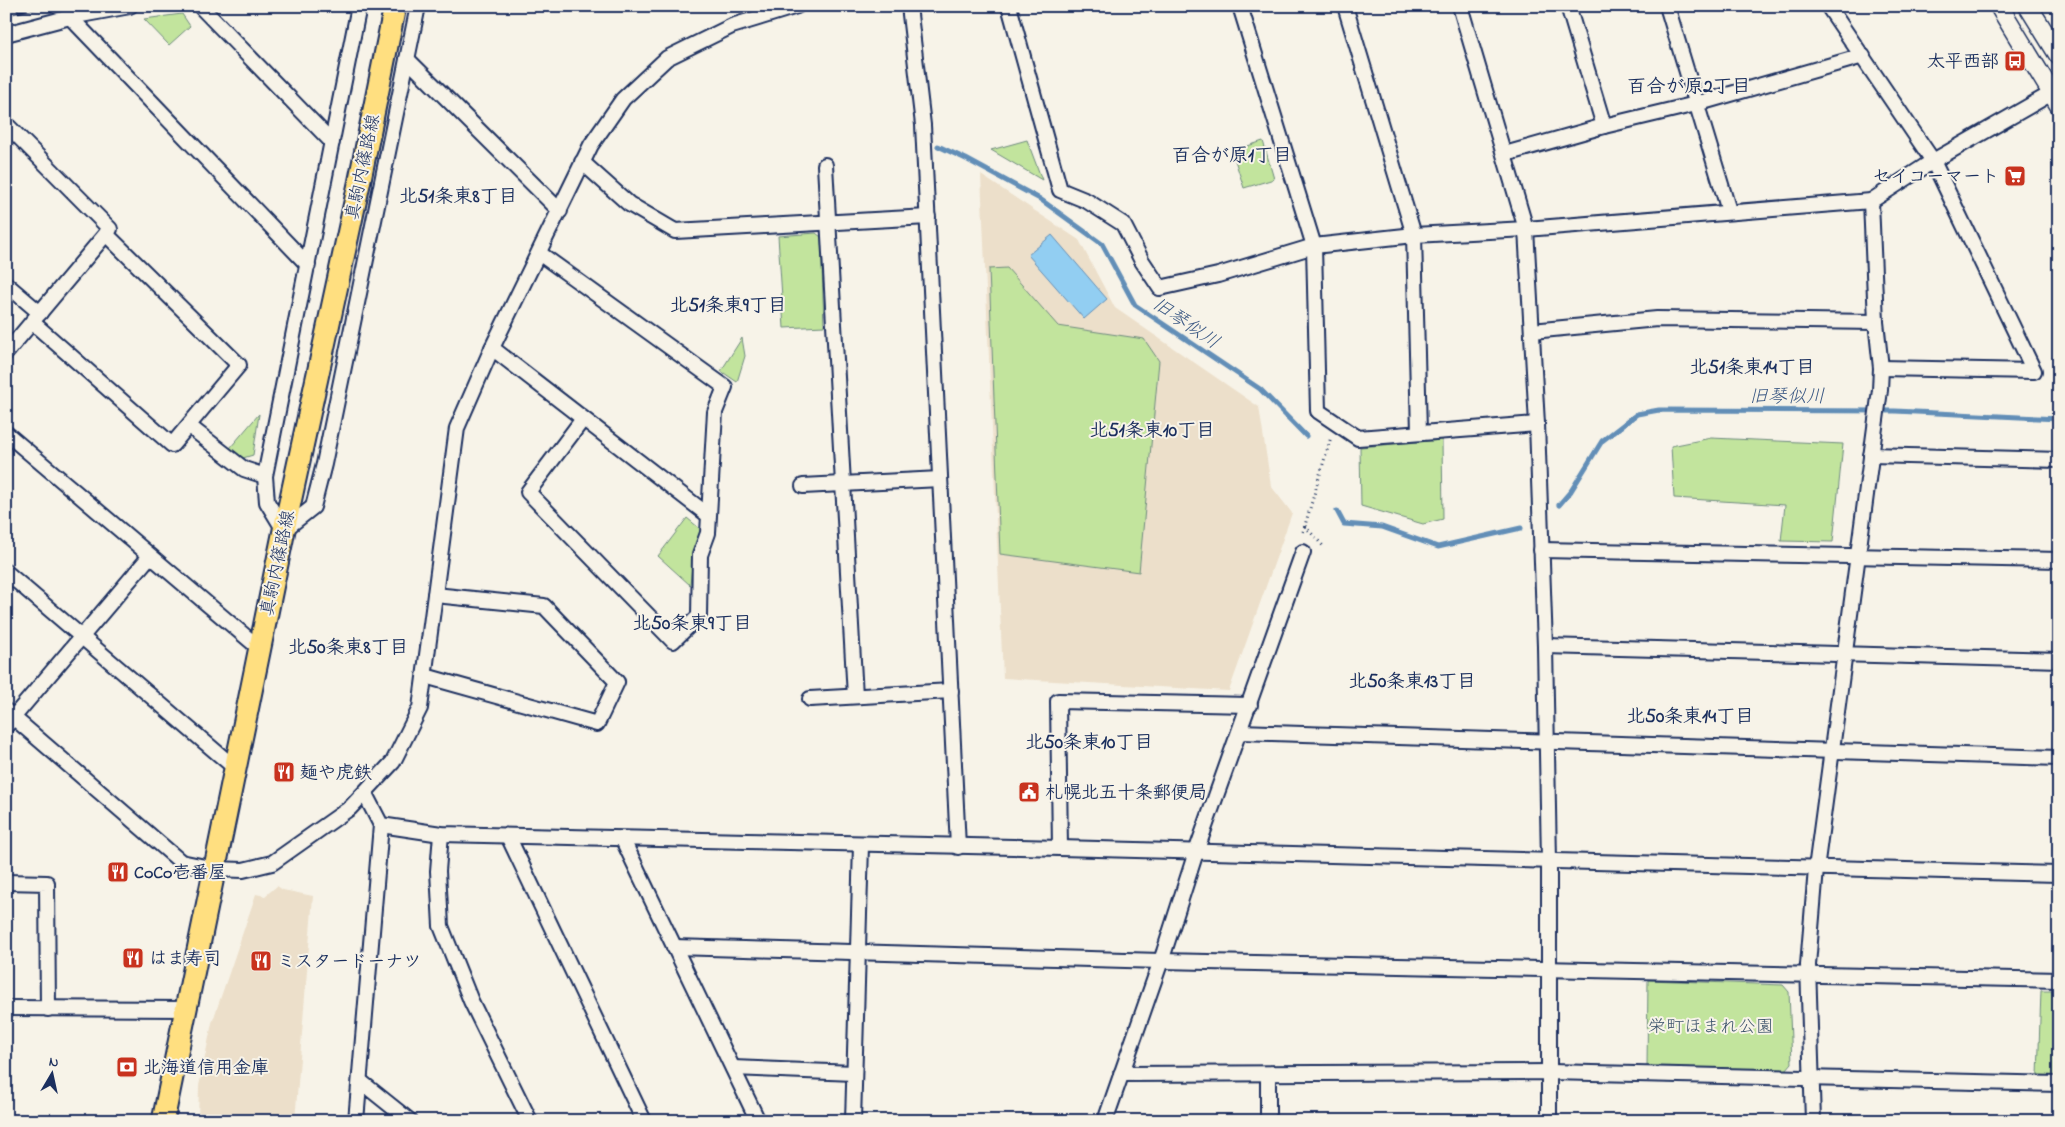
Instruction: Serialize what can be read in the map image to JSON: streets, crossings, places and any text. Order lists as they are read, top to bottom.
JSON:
{
  "streets": {
    "main road": ["真駒内篠路線"]
  },
  "districts": [
    "百合が原2丁目",
    "百合が原1丁目",
    "北51条東8丁目",
    "北51条東9丁目",
    "北51条東14丁目",
    "北51条東10丁目",
    "北50条東9丁目",
    "北50条東8丁目",
    "北50条東13丁目",
    "北50条東14丁目",
    "北50条東10丁目"
  ],
  "water": ["旧琴似川"],
  "parks": ["栄町ほまれ公園"],
  "places": {
    "bus stop": ["太平西部"],
    "supermarket": ["セイコーマート"],
    "restaurant": [
      "麺や虎鉄",
      "CoCo壱番屋",
      "はま寿司",
      "ミスタードーナツ"
    ],
    "public building": ["札幌北五十条郵便局"],
    "bank": ["北海道信用金庫"]
  },
  "north": "top"
}
